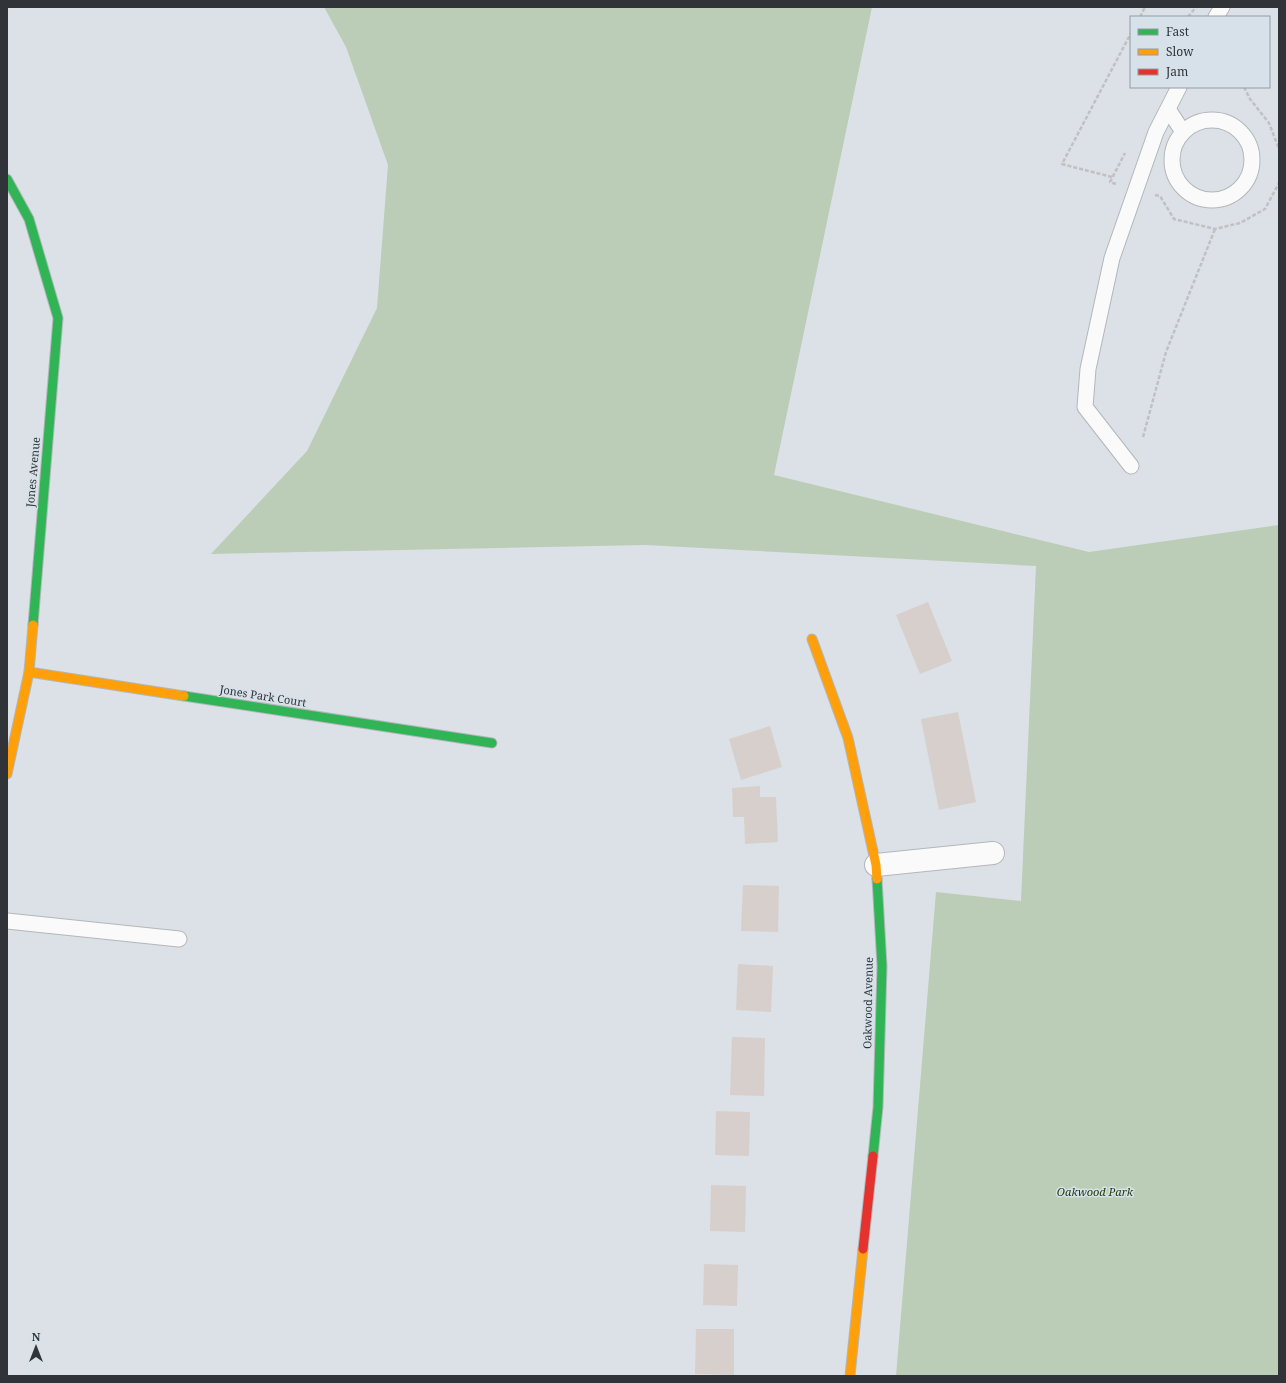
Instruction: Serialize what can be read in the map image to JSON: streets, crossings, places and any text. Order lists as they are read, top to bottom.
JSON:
{
  "streets": {
    "street": ["Jones Avenue", "Jones Park Court", "Oakwood Avenue"]
  },
  "crossings": [
    ["Jones Avenue", "Jones Park Court"]
  ],
  "parks": ["Oakwood Park"],
  "legend": ["Fast", "Slow", "Jam"],
  "north": "top"
}
